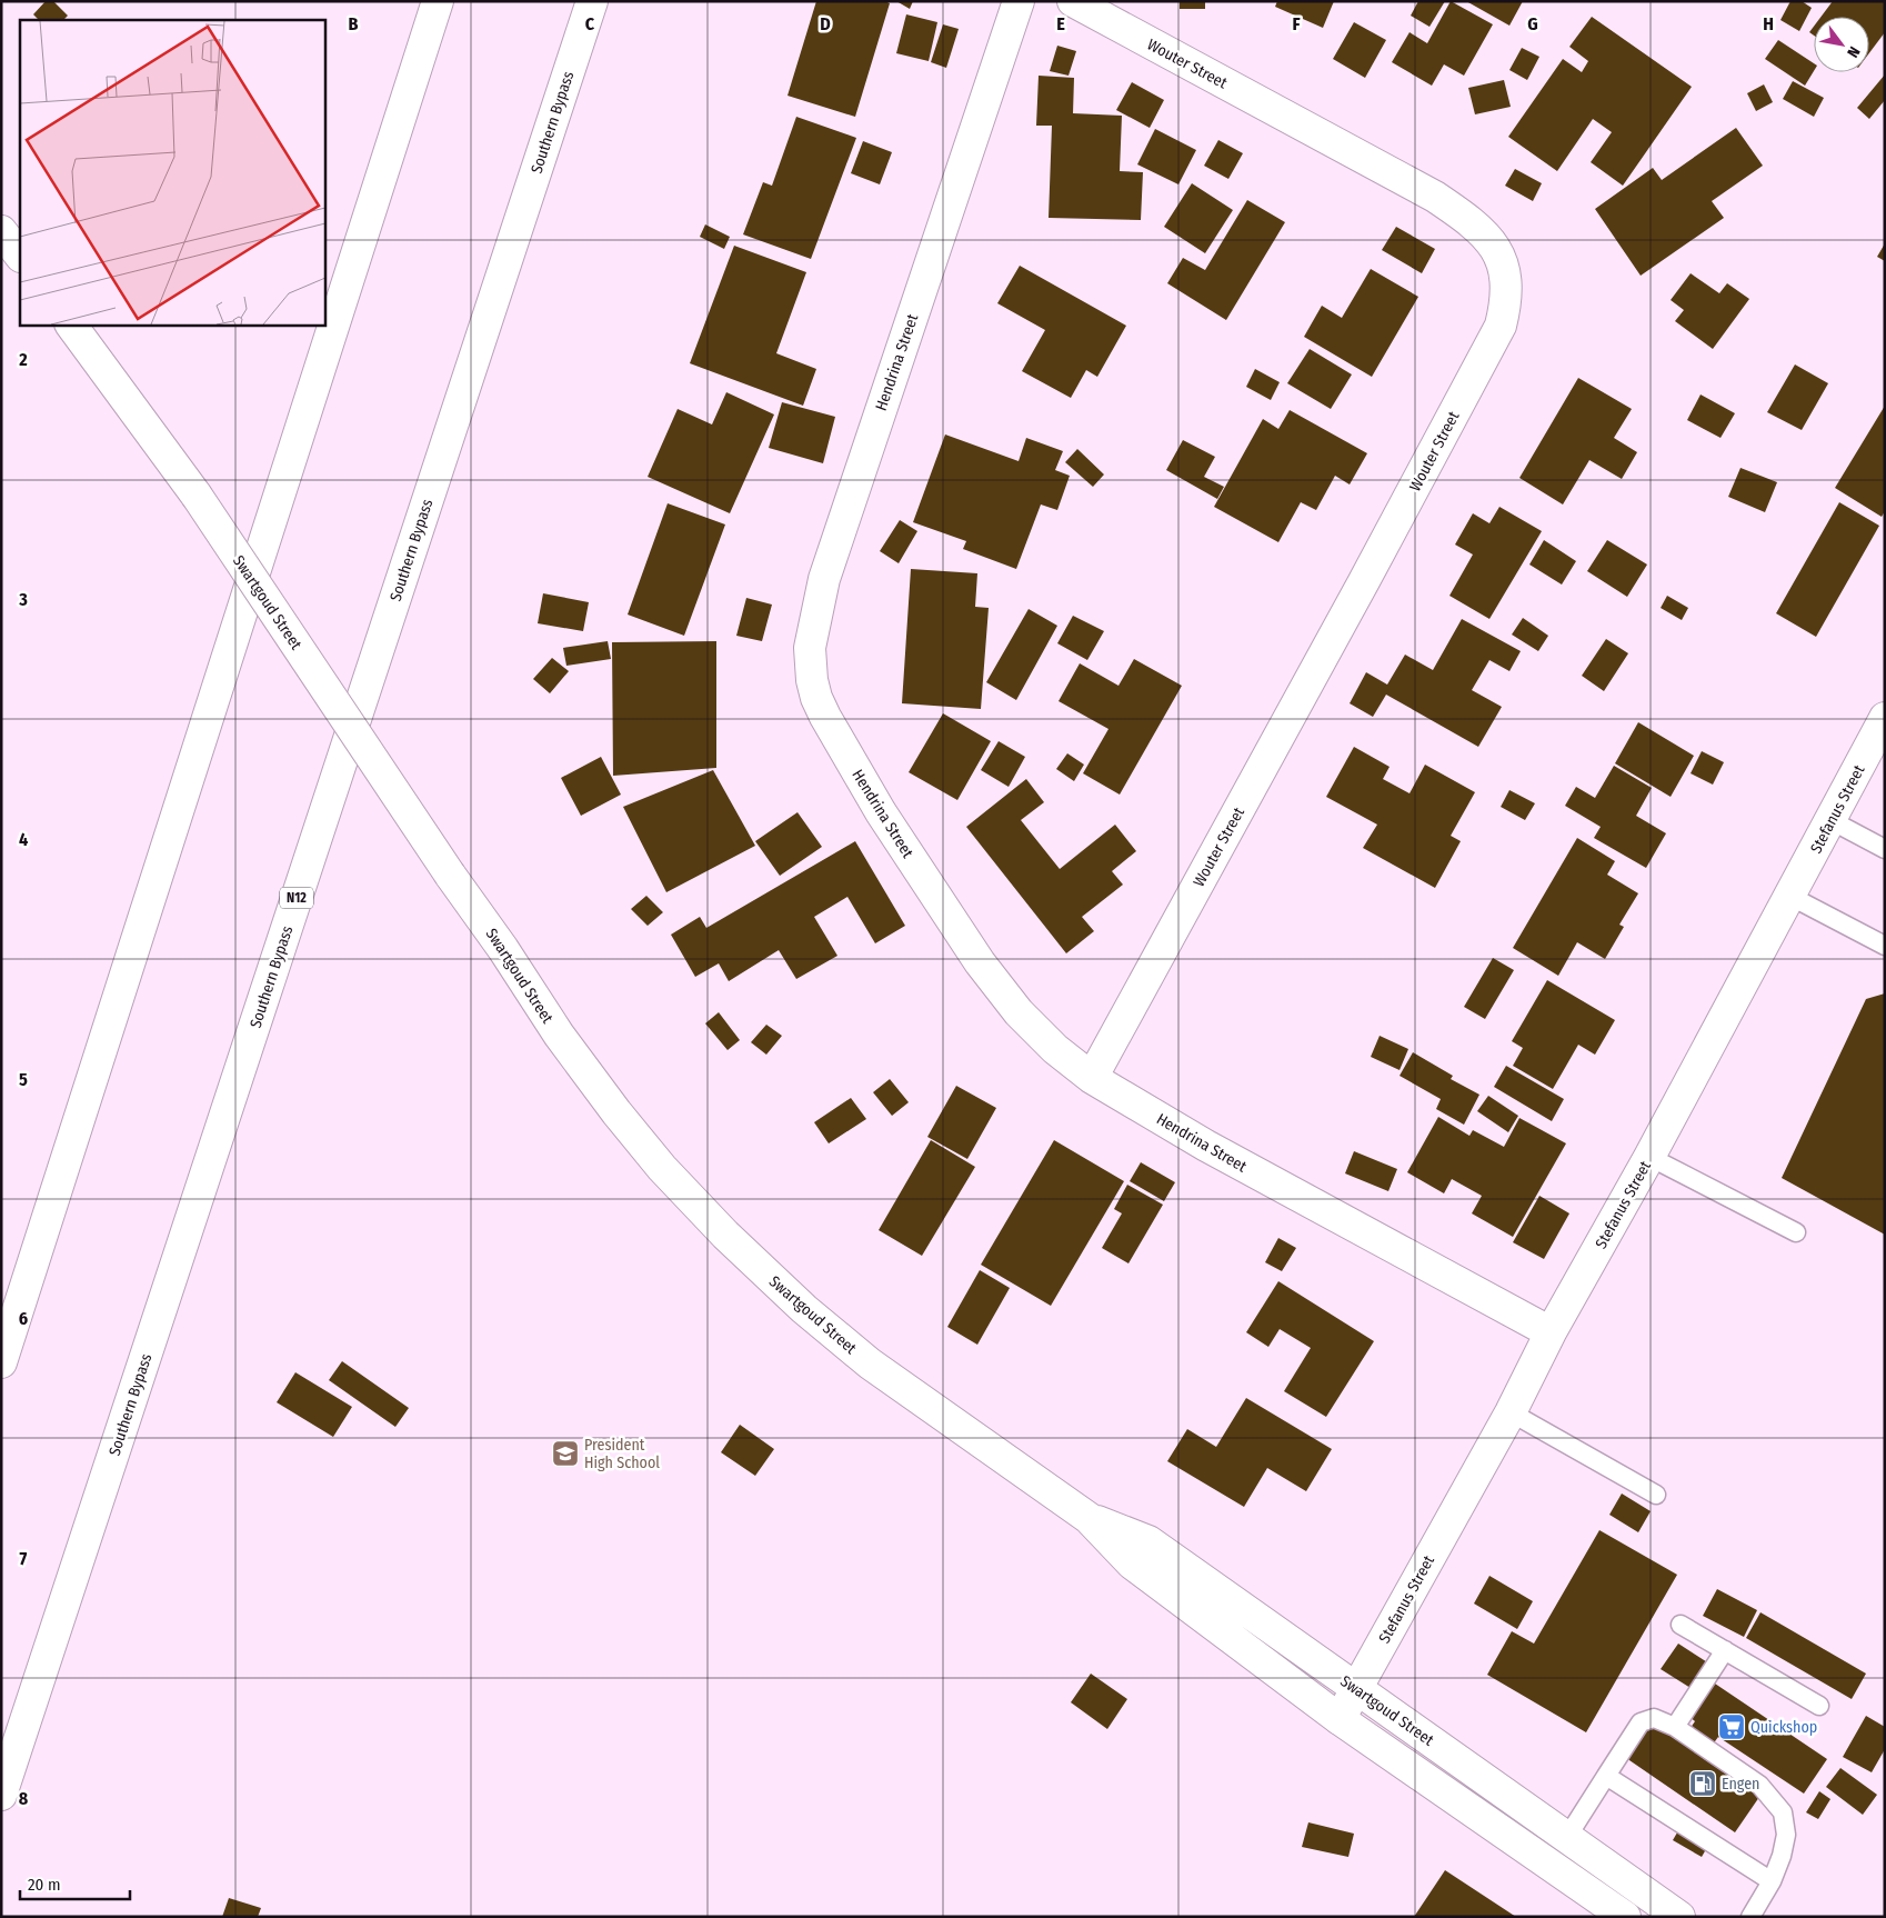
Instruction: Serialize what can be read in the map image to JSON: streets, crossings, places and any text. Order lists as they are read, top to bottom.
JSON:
{
  "streets": {
    "main road": [
      "Wouter Street",
      "Southern Bypass",
      "Hendrina Street",
      "Swartgoud Street",
      "Stefanus Street",
      "N12"
    ]
  },
  "crossings": [
    ["Wouter Street", "Hendrina Street"],
    ["Hendrina Street", "Stefanus Street"],
    ["Swartgoud Street", "Stefanus Street"]
  ],
  "places": {
    "school or university": ["President High School"],
    "supermarket": ["Quickshop"],
    "fuel station": ["Engen"]
  },
  "scale_bar": "20 m",
  "north": "bottom right",
  "grid": {
    "columns": [
      "B",
      "C",
      "D",
      "E",
      "F",
      "G",
      "H"
    ],
    "rows": [
      "2",
      "3",
      "4",
      "5",
      "6",
      "7",
      "8"
    ]
  }
}
